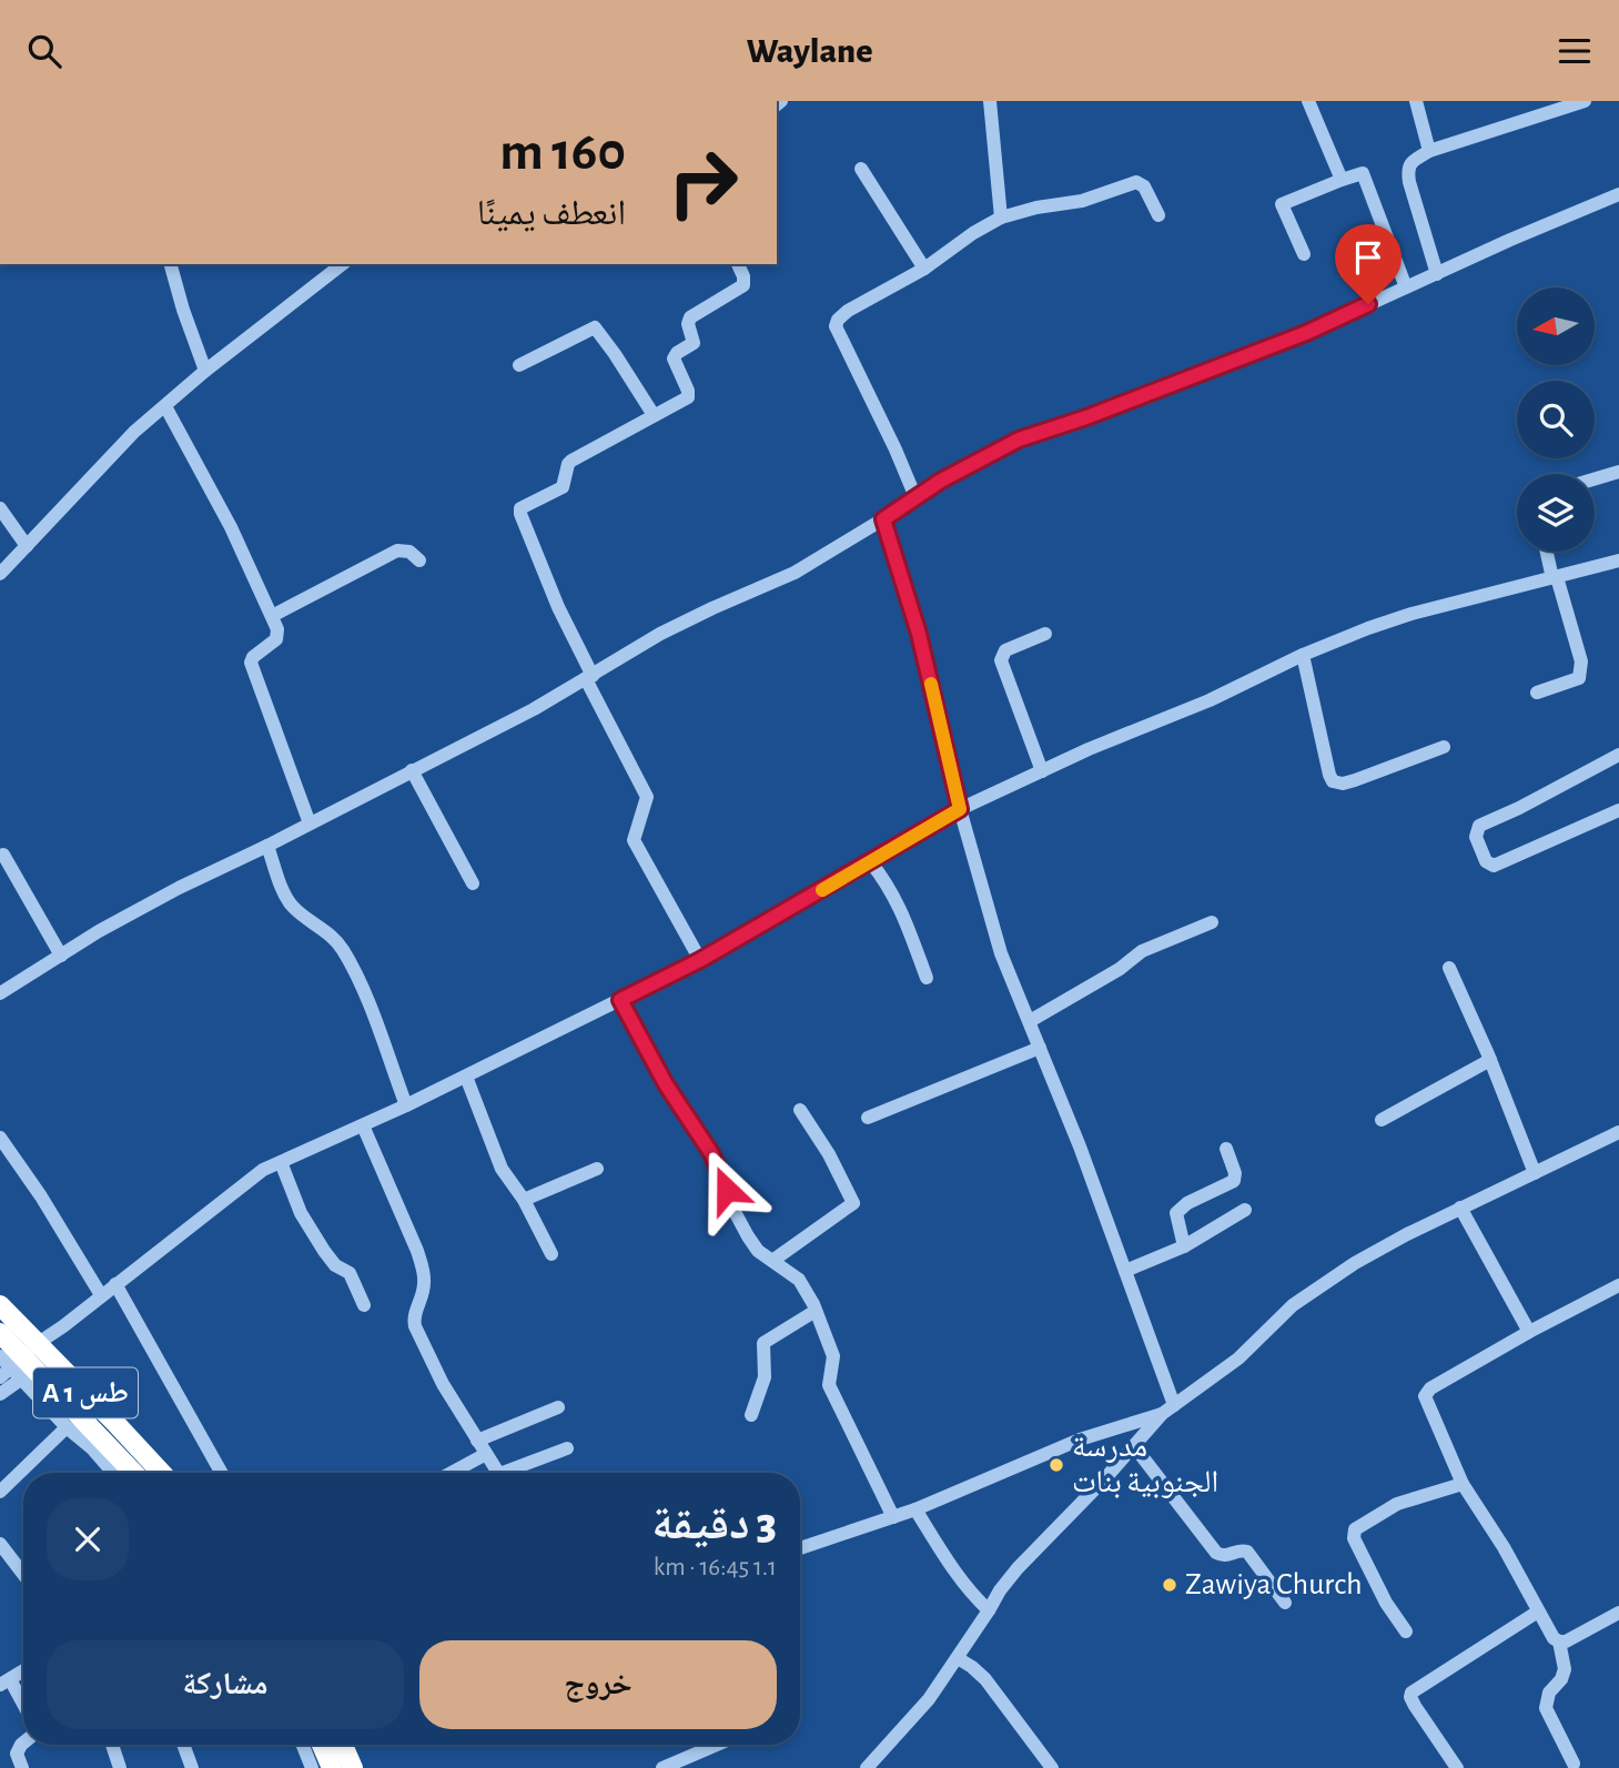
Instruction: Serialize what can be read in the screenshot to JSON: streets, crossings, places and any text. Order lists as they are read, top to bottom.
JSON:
{
  "streets": {
    "highway": ["A 1 طس"]
  },
  "places": ["مدرسة الجنوبية بنات", "Zawiya Church"],
  "north": "left",
  "page": {
    "header": "Waylane",
    "turn": ["160 m", "انعطف يمينًا"],
    "heading": ["3 دقيقة", "1.1 km · 16:45"],
    "buttons": ["خروج", "مشاركة"]
  }
}
